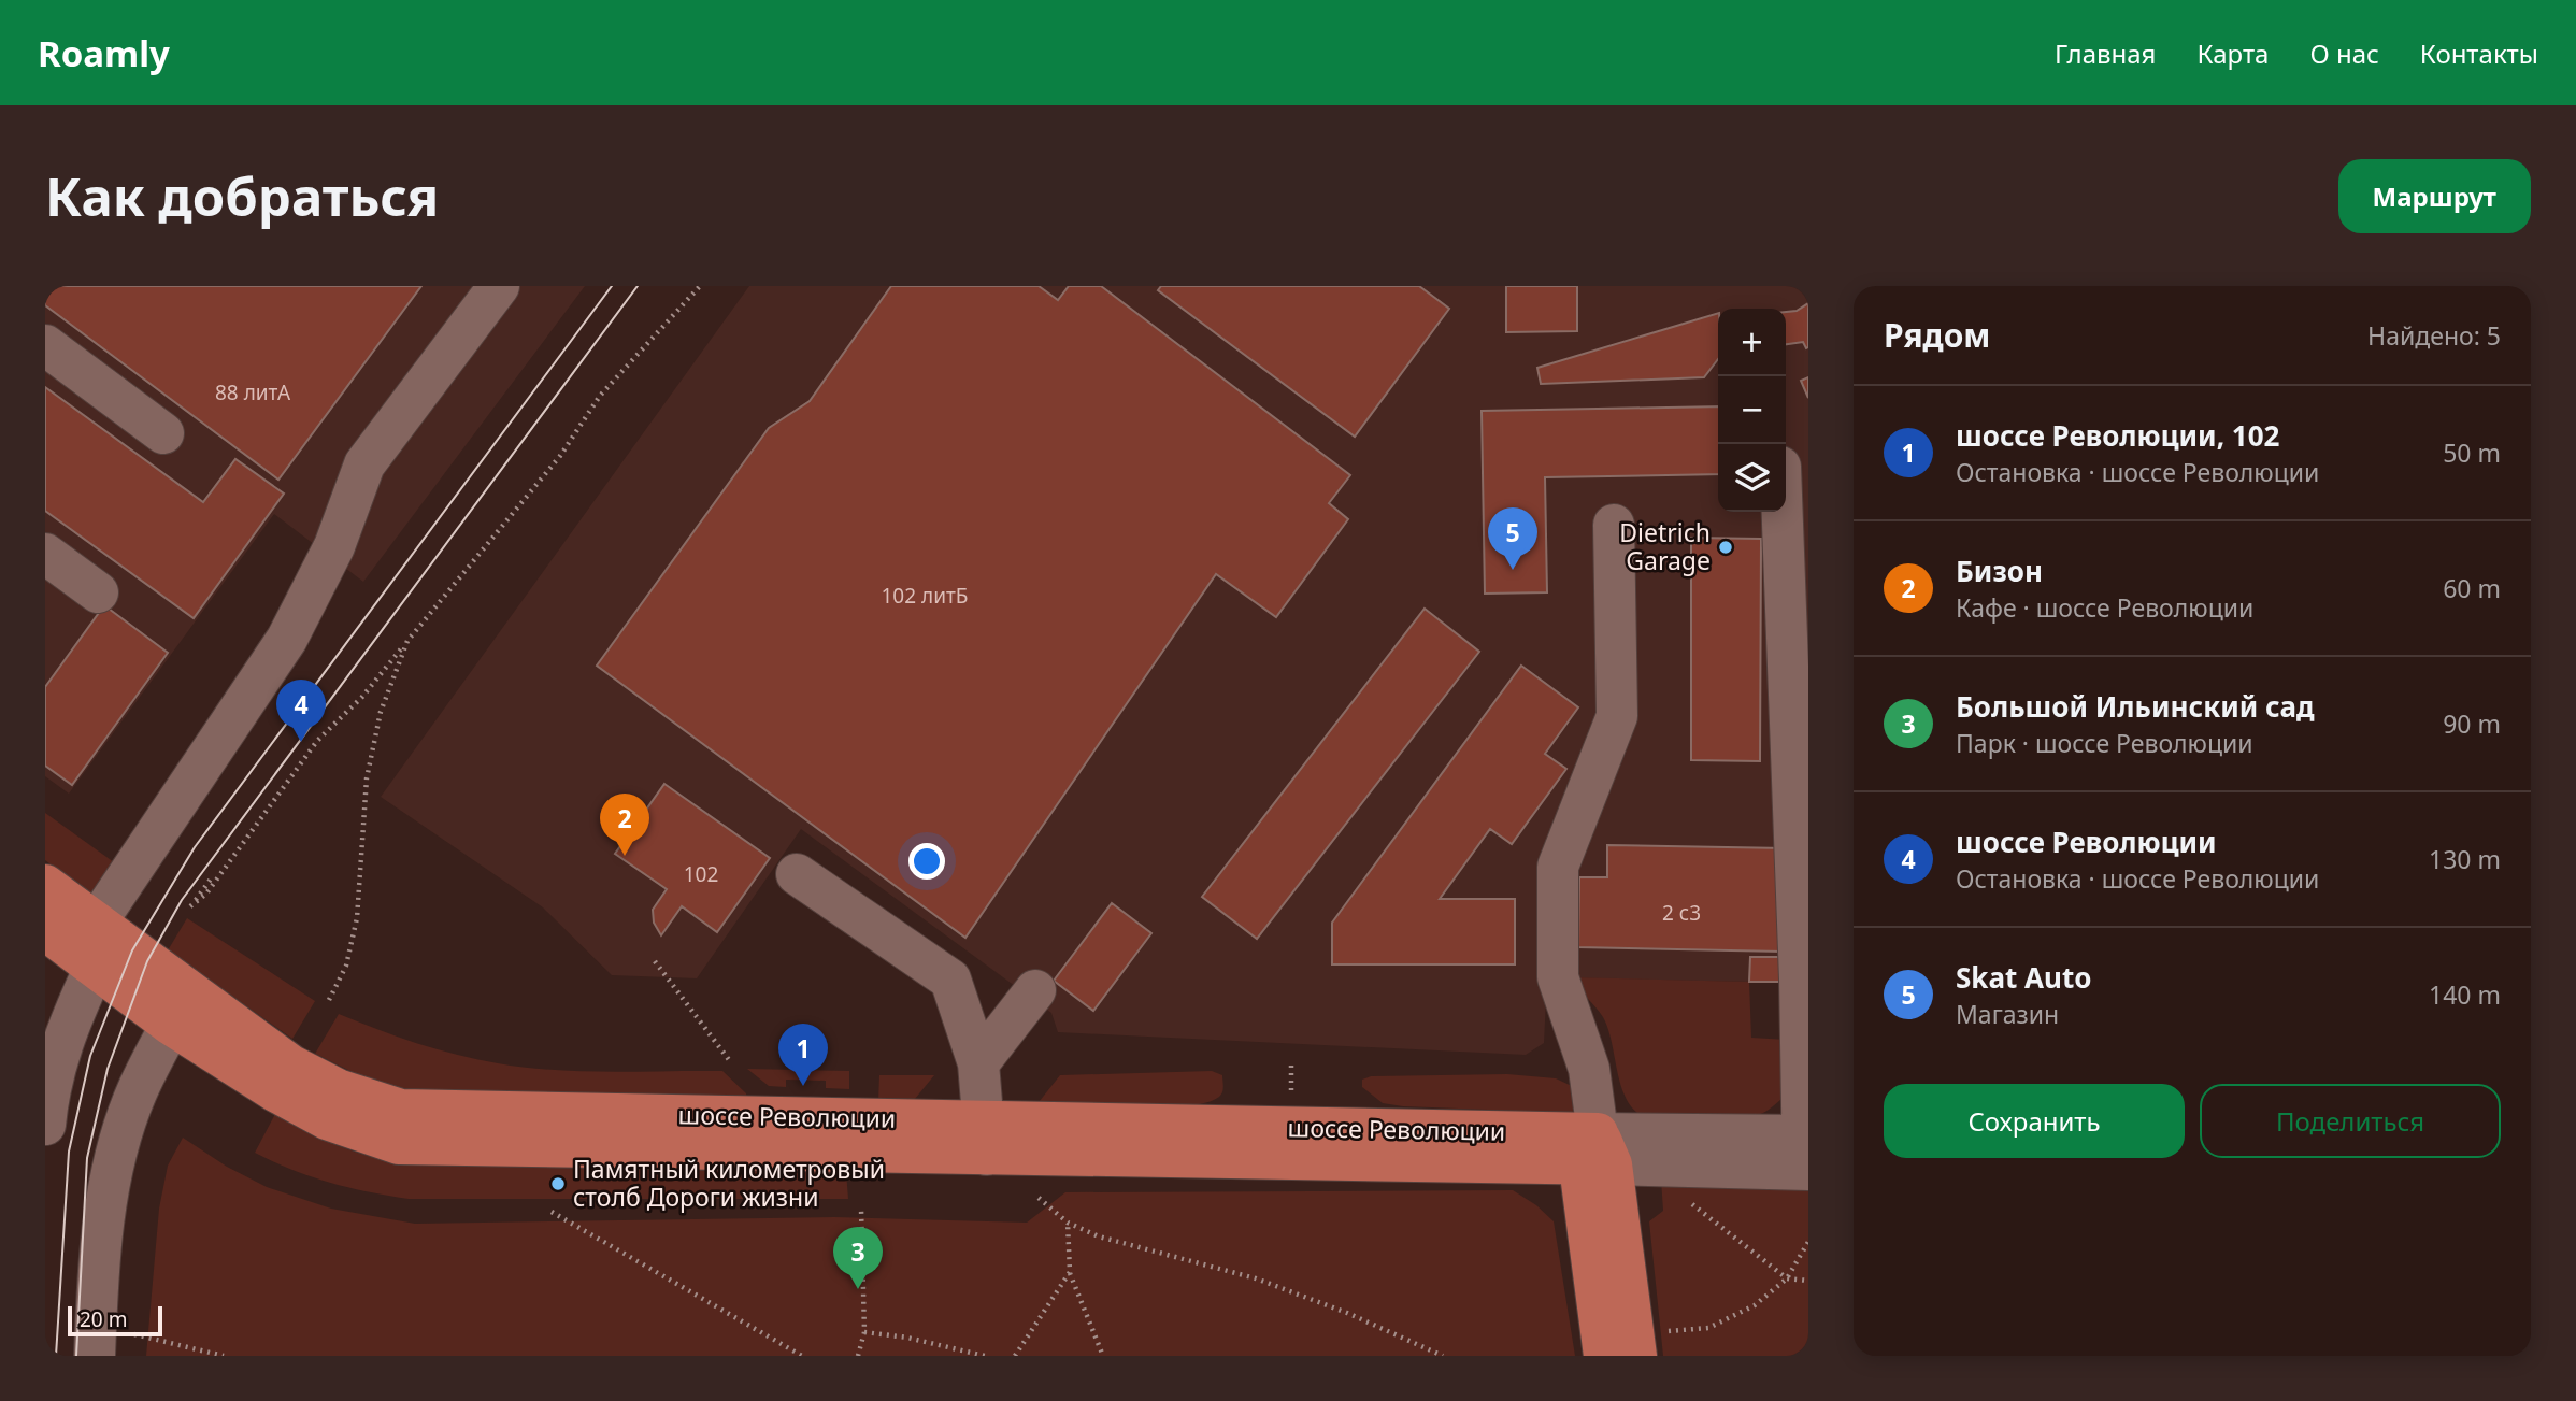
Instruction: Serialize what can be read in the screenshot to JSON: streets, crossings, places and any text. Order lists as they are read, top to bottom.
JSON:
{
  "streets": {
    "main road": ["шоссе Революции"]
  },
  "places": ["Dietrich Garage", "Памятный километровый столб Дороги жизни"],
  "house_numbers": [
    "88 литА",
    "102 литБ",
    "102",
    "2 с3"
  ],
  "scale_bar": "20 m",
  "page": {
    "header": "Roamly",
    "nav": [
      "Главная",
      "Карта",
      "О нас",
      "Контакты"
    ],
    "buttons": [
      "Маршрут",
      ["Сохранить", "Поделиться"]
    ],
    "title": "Как добраться",
    "heading": ["Рядом", "Найдено: 5"],
    "map_buttons": ["+", "−"],
    "list": [
      {
        "mark": "1",
        "name": "шоссе Революции, 102",
        "note": "Остановка · шоссе Революции",
        "value": "50 m"
      },
      {
        "mark": "2",
        "name": "Бизон",
        "note": "Кафе · шоссе Революции",
        "value": "60 m"
      },
      {
        "mark": "3",
        "name": "Большой Ильинский сад",
        "note": "Парк · шоссе Революции",
        "value": "90 m"
      },
      {
        "mark": "4",
        "name": "шоссе Революции",
        "note": "Остановка · шоссе Революции",
        "value": "130 m"
      },
      {
        "mark": "5",
        "name": "Skat Auto",
        "note": "Магазин",
        "value": "140 m"
      }
    ],
    "pins": [
      "5",
      "4",
      "2",
      "1",
      "3"
    ],
    "scale": "20 m"
  }
}
